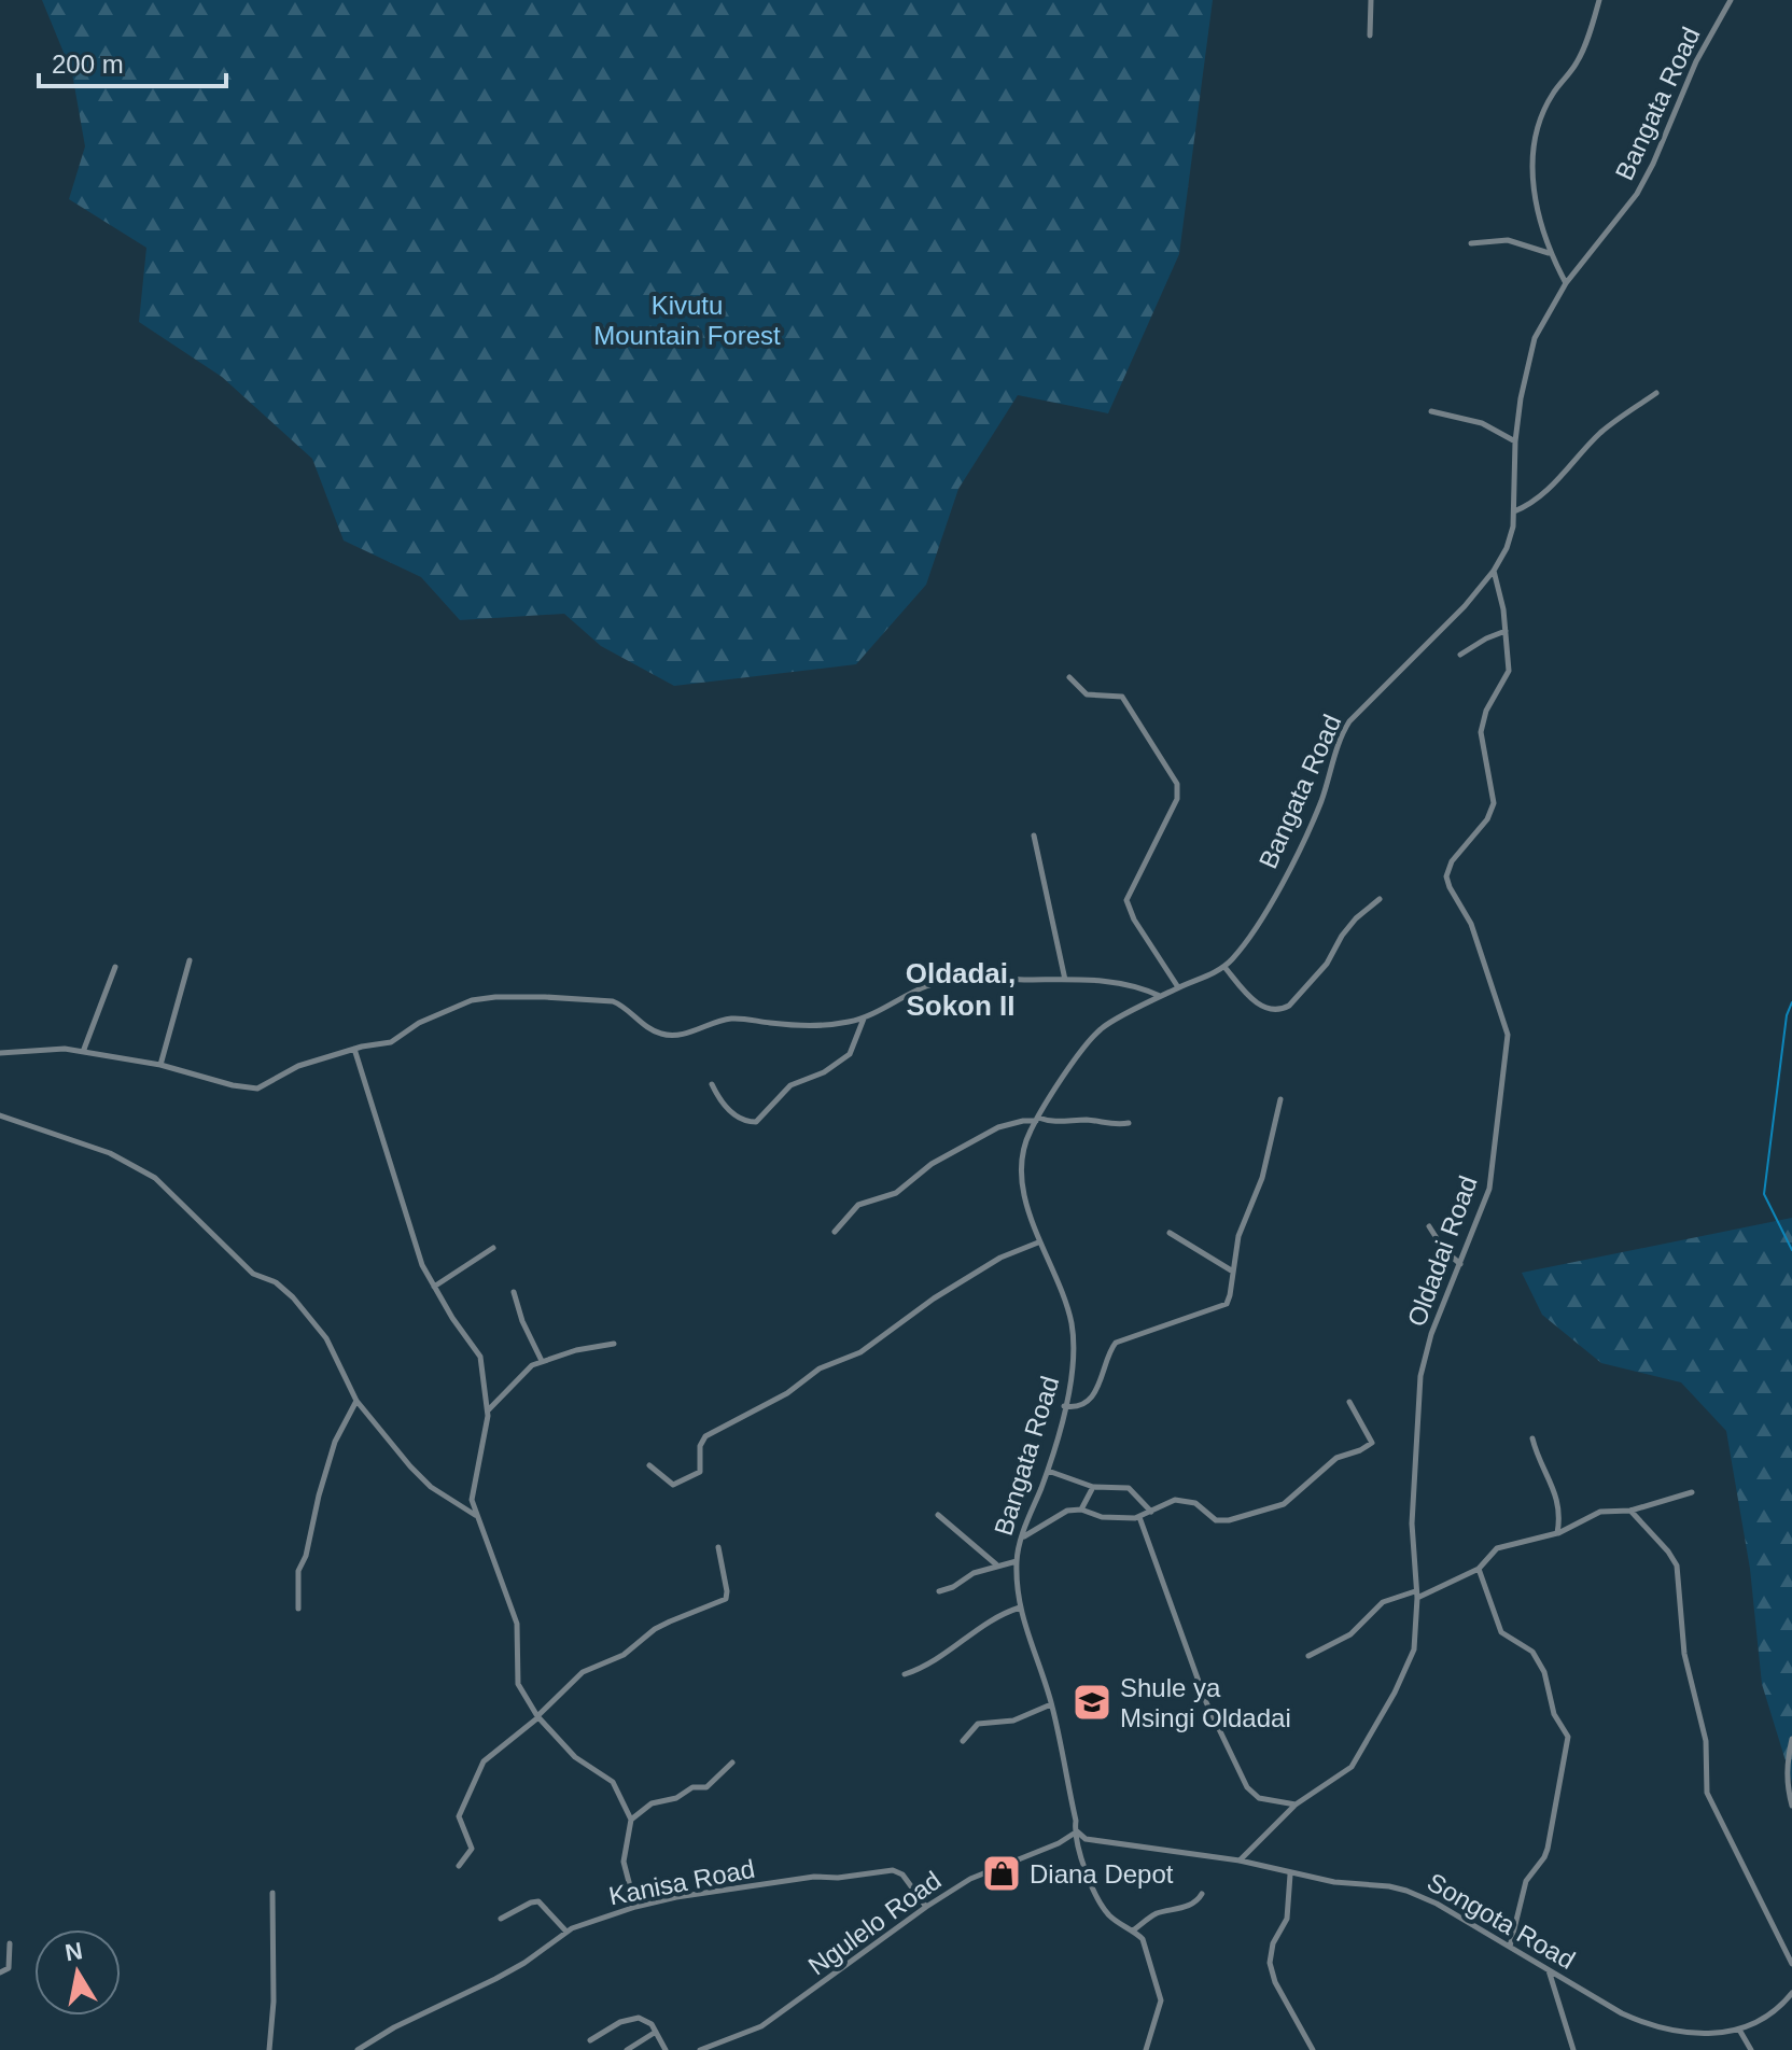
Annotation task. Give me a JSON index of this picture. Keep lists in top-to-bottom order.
{
  "streets": {
    "street": [
      "Bangata Road",
      "Oldadai Road",
      "Kanisa Road",
      "Songota Road",
      "Ngulelo Road"
    ]
  },
  "crossings": [
    ["Bangata Road", "Oldadai Road"],
    ["Bangata Road", "Songota Road"],
    ["Bangata Road", "Ngulelo Road"],
    ["Oldadai Road", "Songota Road"],
    ["Kanisa Road", "Ngulelo Road"],
    ["Songota Road", "Ngulelo Road"]
  ],
  "districts": ["Oldadai, Sokon II"],
  "parks": ["Kivutu Mountain Forest"],
  "places": {
    "school or university": ["Shule ya Msingi Oldadai"],
    "shop": ["Diana Depot"]
  },
  "scale_bar": "200 m",
  "north": "top"
}
